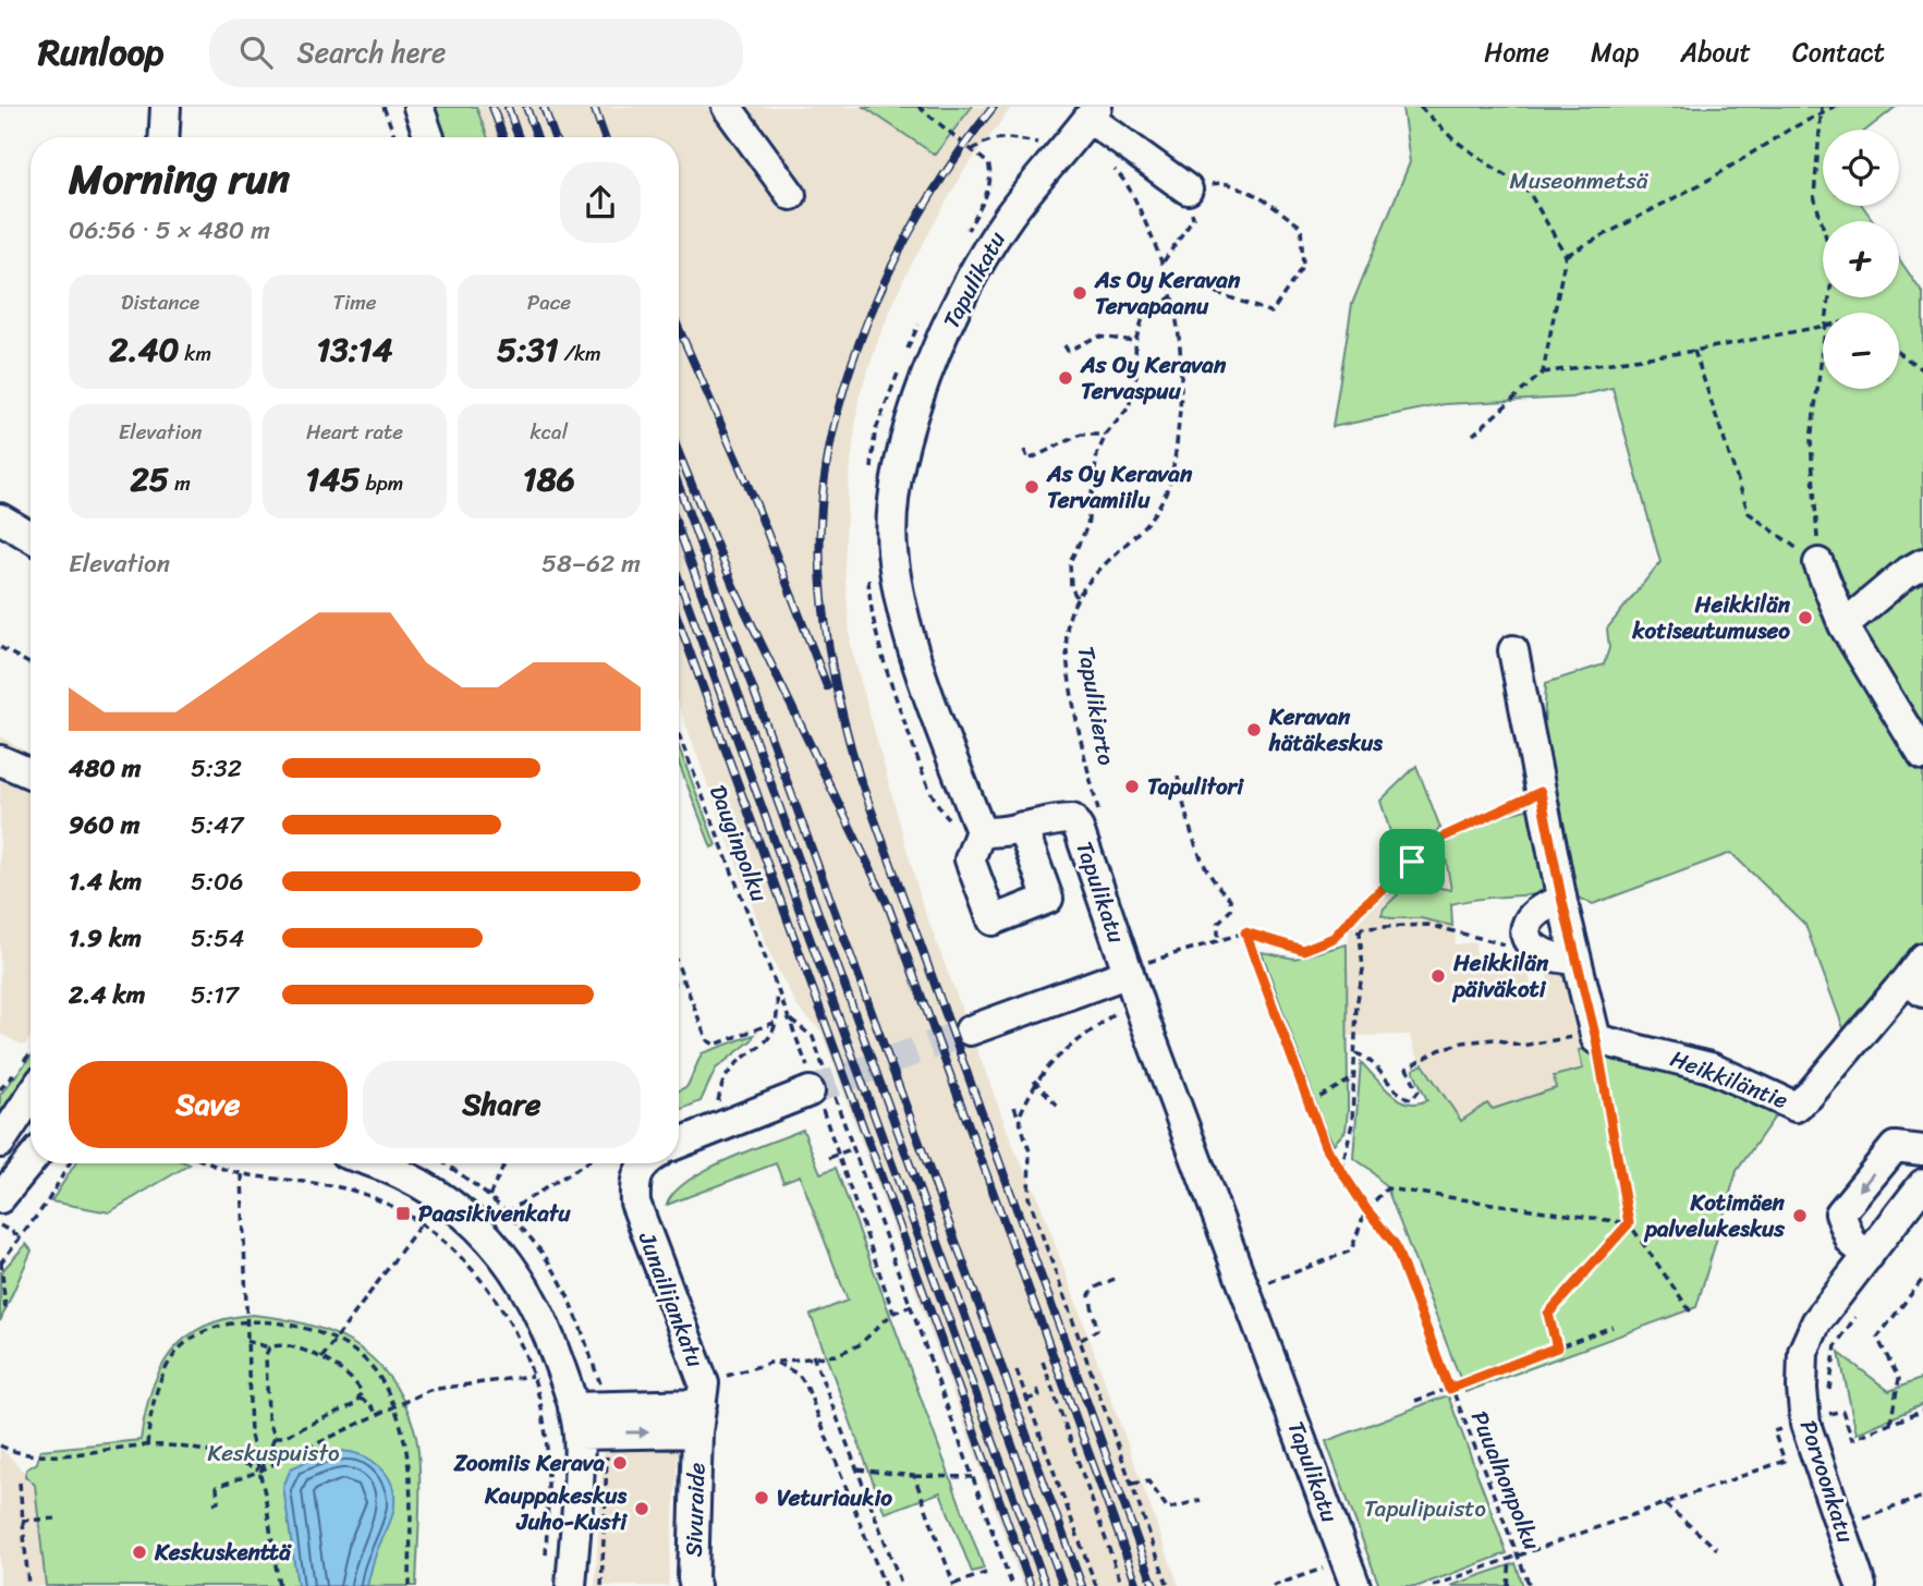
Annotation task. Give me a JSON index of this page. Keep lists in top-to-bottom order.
{
  "streets": {
    "street": [
      "Tapulikatu",
      "Heikkiläntie",
      "Junailijankatu",
      "Porvoonkatu",
      "Sivuraide"
    ],
    "path": ["Tapulikierto", "Dauginpolku", "Puualhonpolku"]
  },
  "crossings": [
    ["Junailijankatu", "Sivuraide"]
  ],
  "parks": ["Museonmetsä", "Keskuspuisto", "Tapulipuisto"],
  "places": {
    "other": [
      "As Oy Keravan Tervapaanu",
      "As Oy Keravan Tervaspuu",
      "As Oy Keravan Tervamiilu",
      "Heikkilän kotiseutumuseo",
      "Keravan hätäkeskus",
      "Tapulitori",
      "Heikkilän päiväkoti",
      "Kotimäen palvelukeskus",
      "Zoomiis Kerava",
      "Veturiaukio",
      "Kauppakeskus Juho-Kusti",
      "Keskuskenttä"
    ],
    "transit": ["Paasikivenkatu"]
  },
  "page": {
    "header": "Runloop",
    "search": "Search here",
    "nav": [
      "Home",
      "Map",
      "About",
      "Contact"
    ],
    "map_buttons": ["+", "−"],
    "heading": ["Morning run", "06:56 · 5 × 480 m"],
    "stats": [
      ["Distance", "2.40 km"],
      ["Time", "13:14"],
      ["Pace", "5:31 /km"],
      ["Elevation", "25 m"],
      ["Heart rate", "145 bpm"],
      ["kcal", "186"]
    ],
    "chart": ["Elevation", "58–62 m"],
    "list": [
      {
        "name": "480 m",
        "note": "5:32"
      },
      {
        "name": "960 m",
        "note": "5:47"
      },
      {
        "name": "1.4 km",
        "note": "5:06"
      },
      {
        "name": "1.9 km",
        "note": "5:54"
      },
      {
        "name": "2.4 km",
        "note": "5:17"
      }
    ],
    "buttons": ["Save", "Share"]
  }
}
